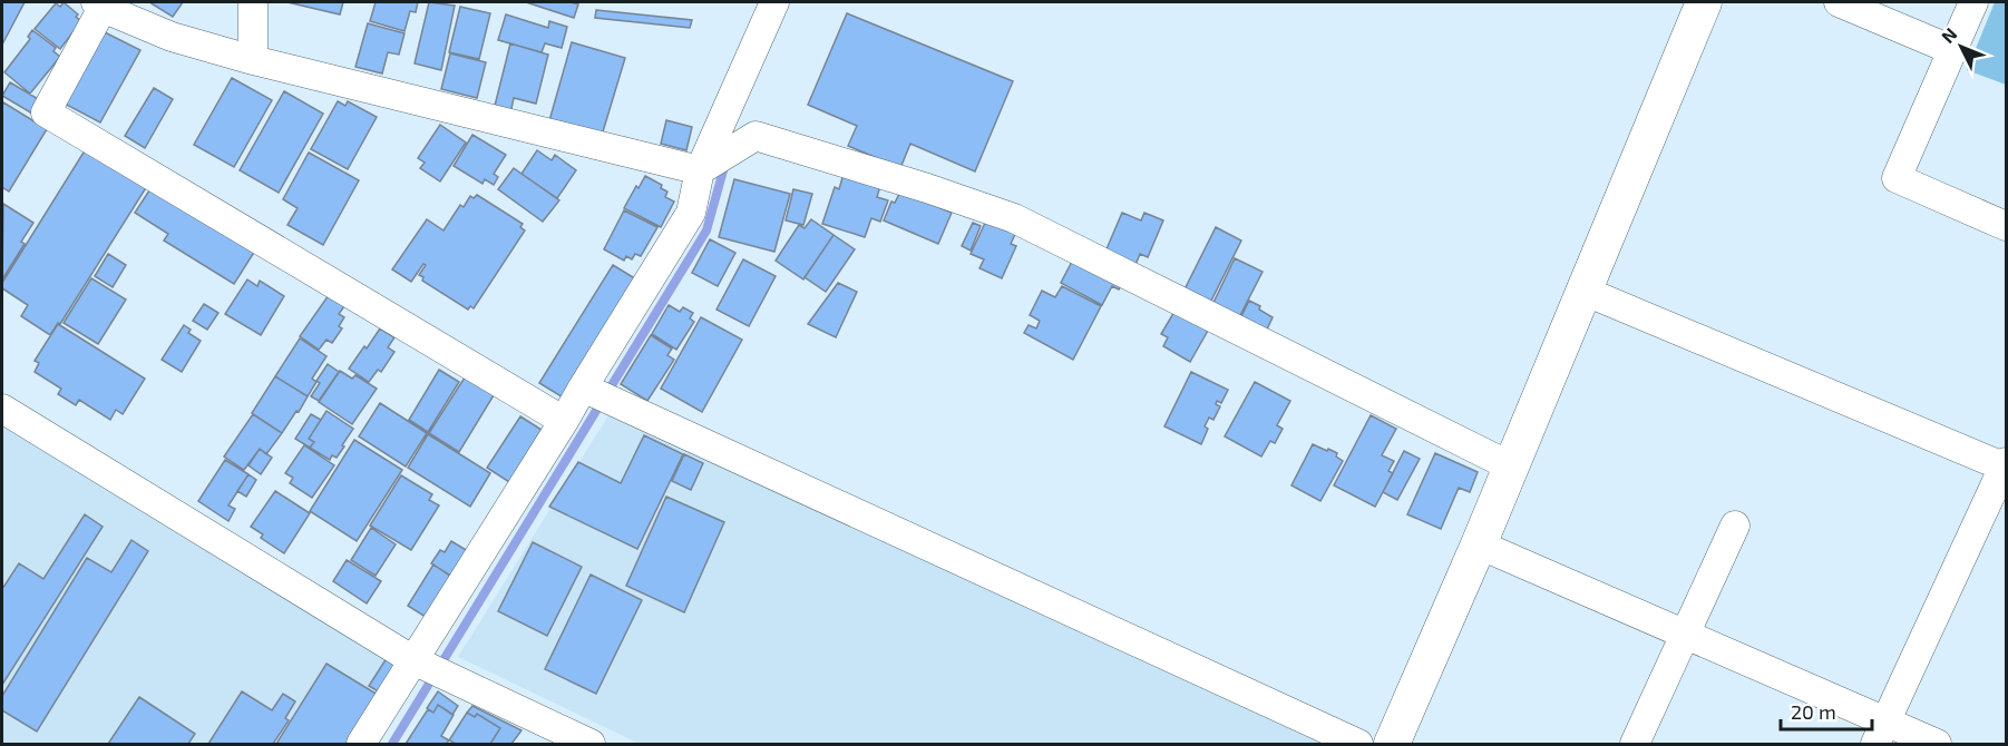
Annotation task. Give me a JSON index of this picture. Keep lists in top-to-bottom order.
{
  "scale_bar": "20 m",
  "north": "top left"
}
